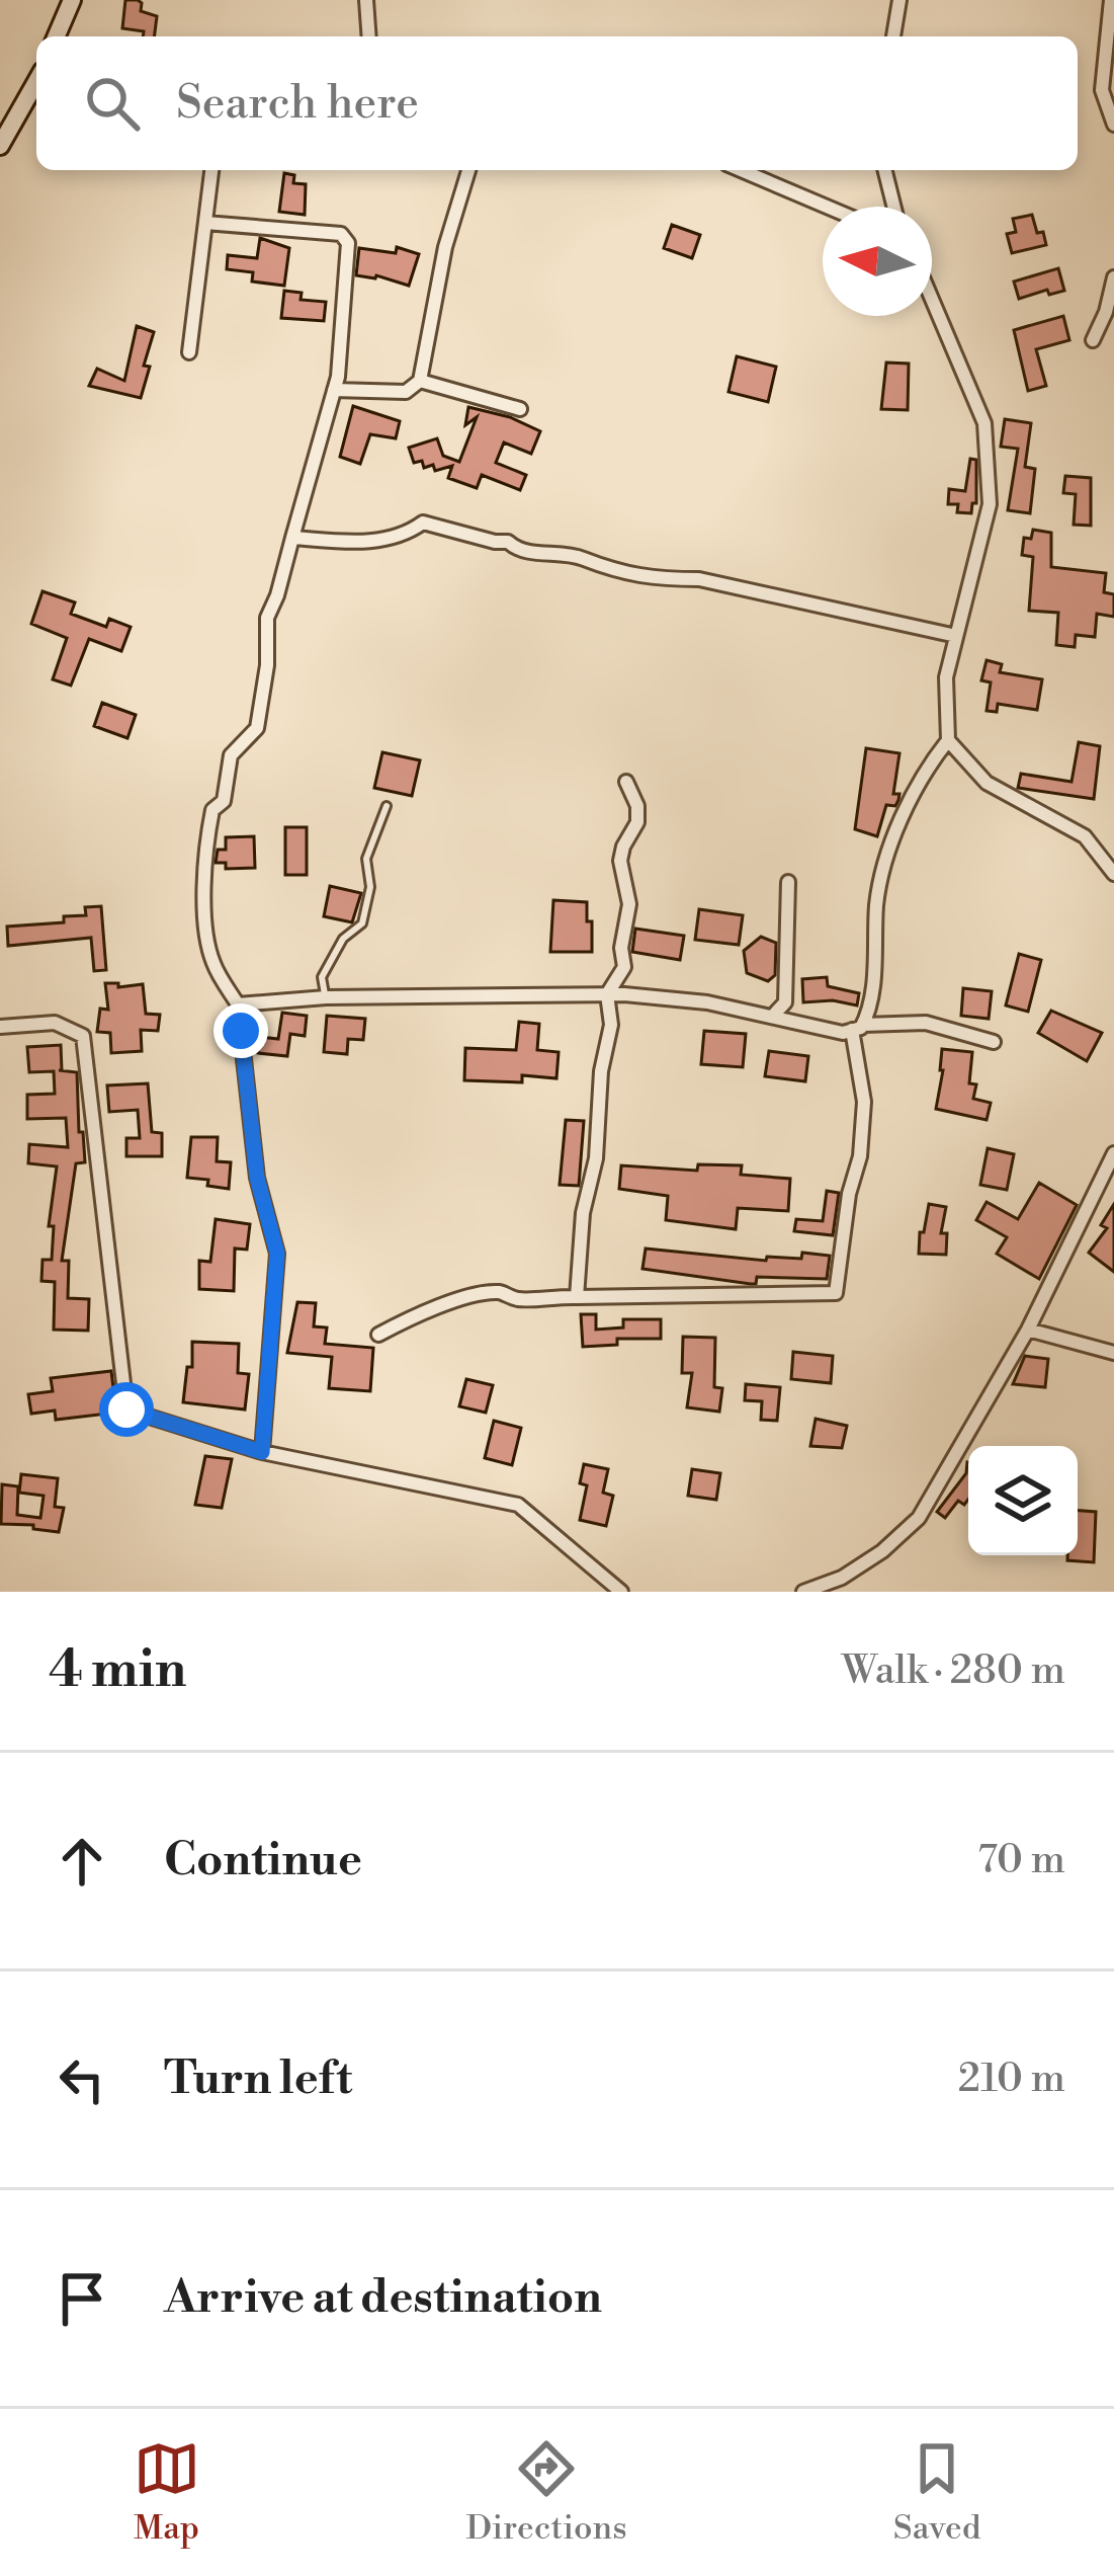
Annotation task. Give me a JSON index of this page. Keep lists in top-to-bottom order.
{
  "north": "left",
  "page": {
    "search": "Search here",
    "heading": ["4 min", "Walk · 280 m"],
    "list": [
      ["Continue", "70 m"],
      ["Turn left", "210 m"],
      "Arrive at destination"
    ],
    "nav": ["Map", "Directions", "Saved"]
  }
}
